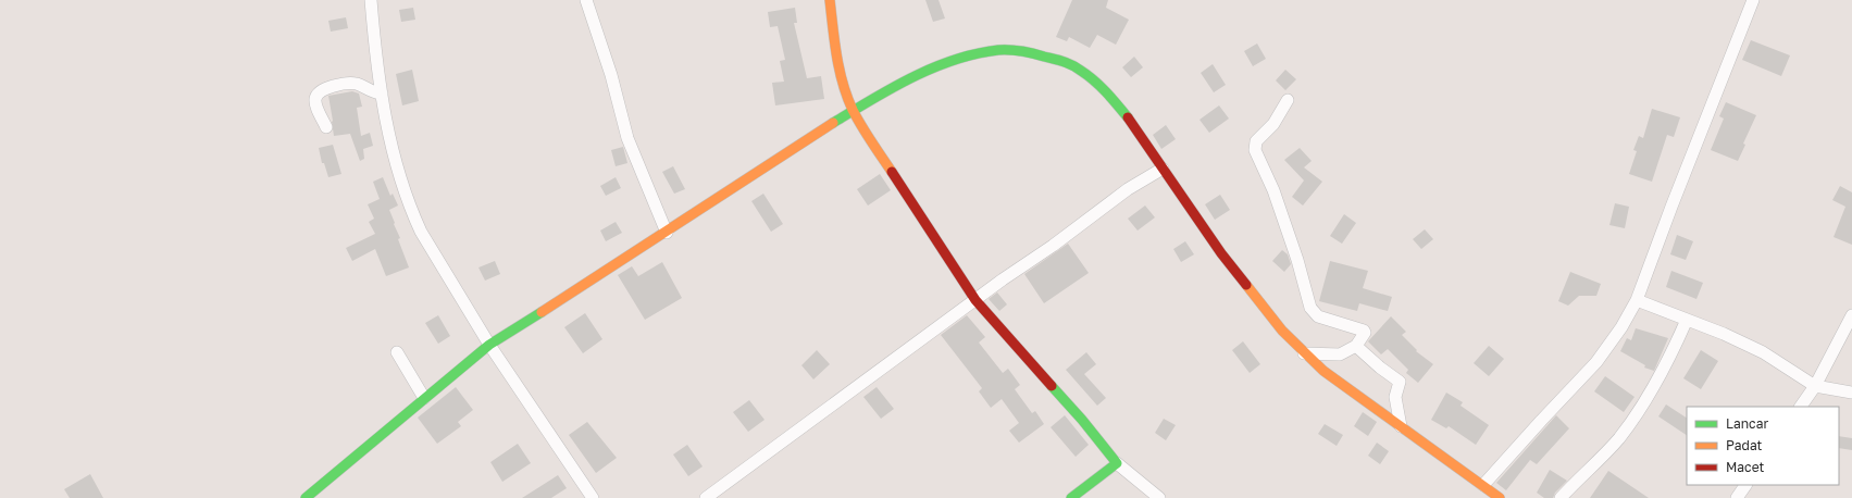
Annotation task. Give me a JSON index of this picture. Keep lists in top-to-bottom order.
{
  "legend": ["Lancar", "Padat", "Macet"]
}
